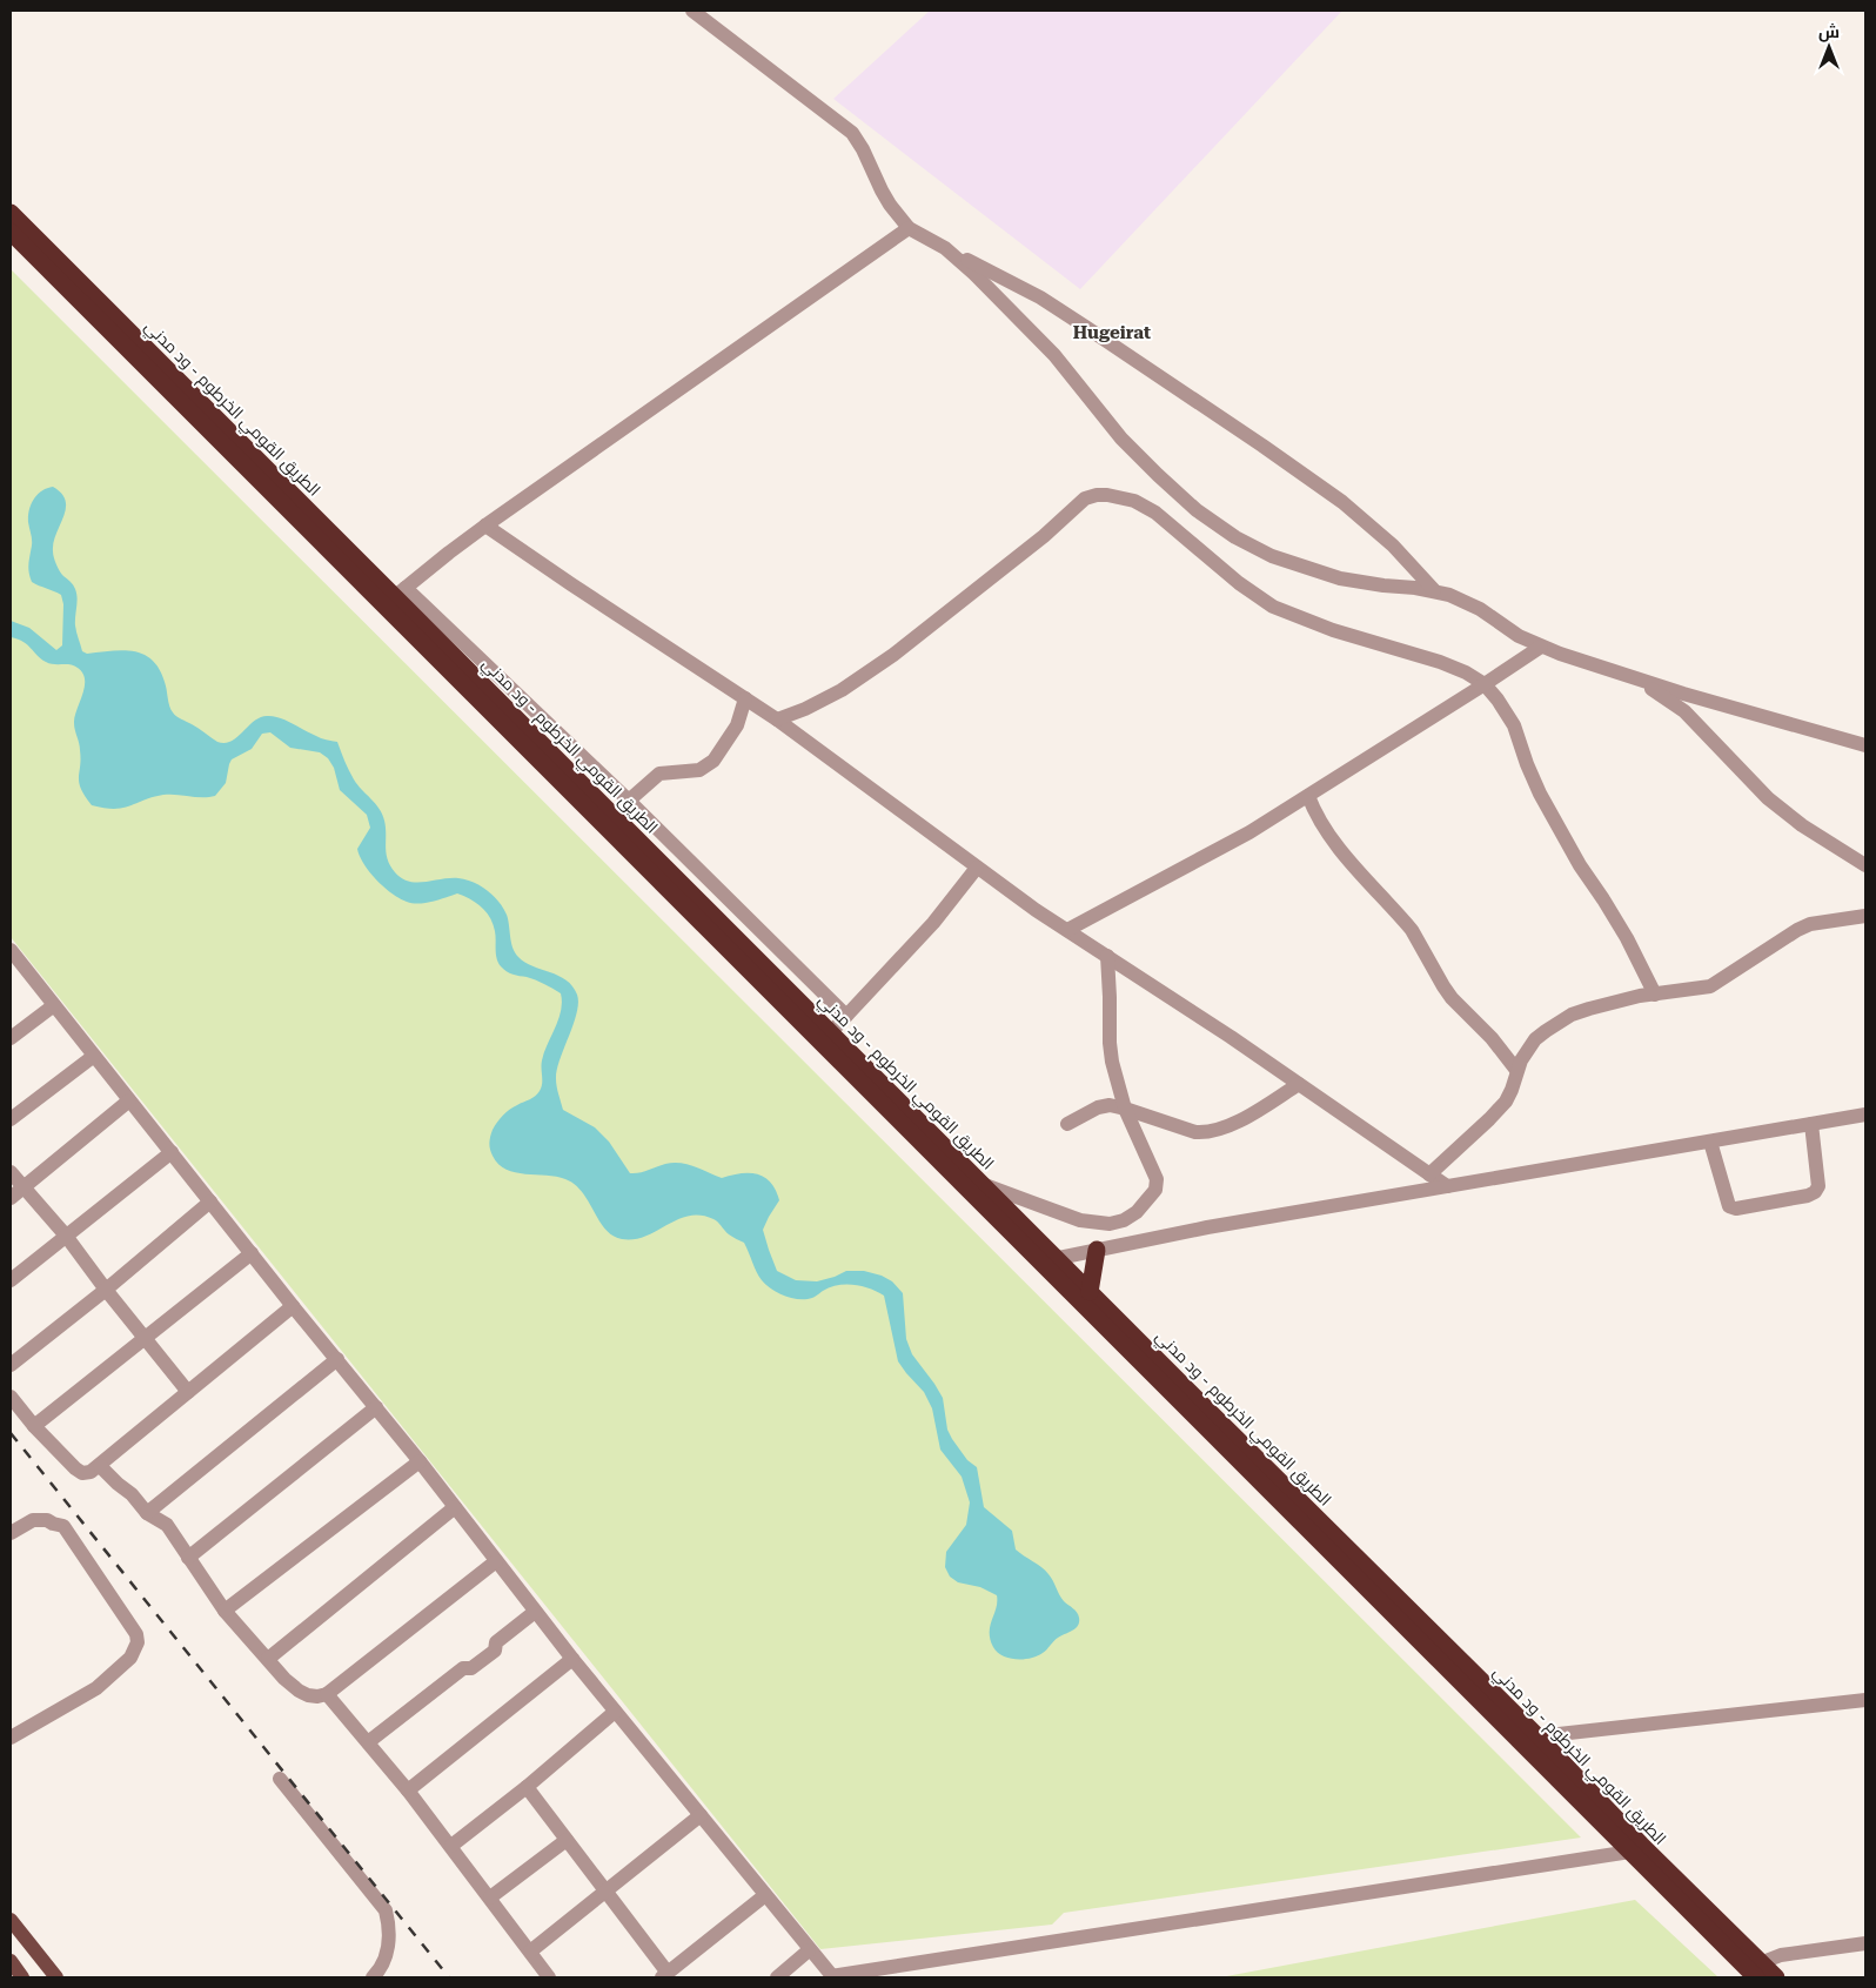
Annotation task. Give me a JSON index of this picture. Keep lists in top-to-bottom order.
{
  "streets": {
    "highway": ["الطريق القومي الخرطوم - ود مدني"]
  },
  "districts": ["Hugeirat"],
  "north": "top"
}
